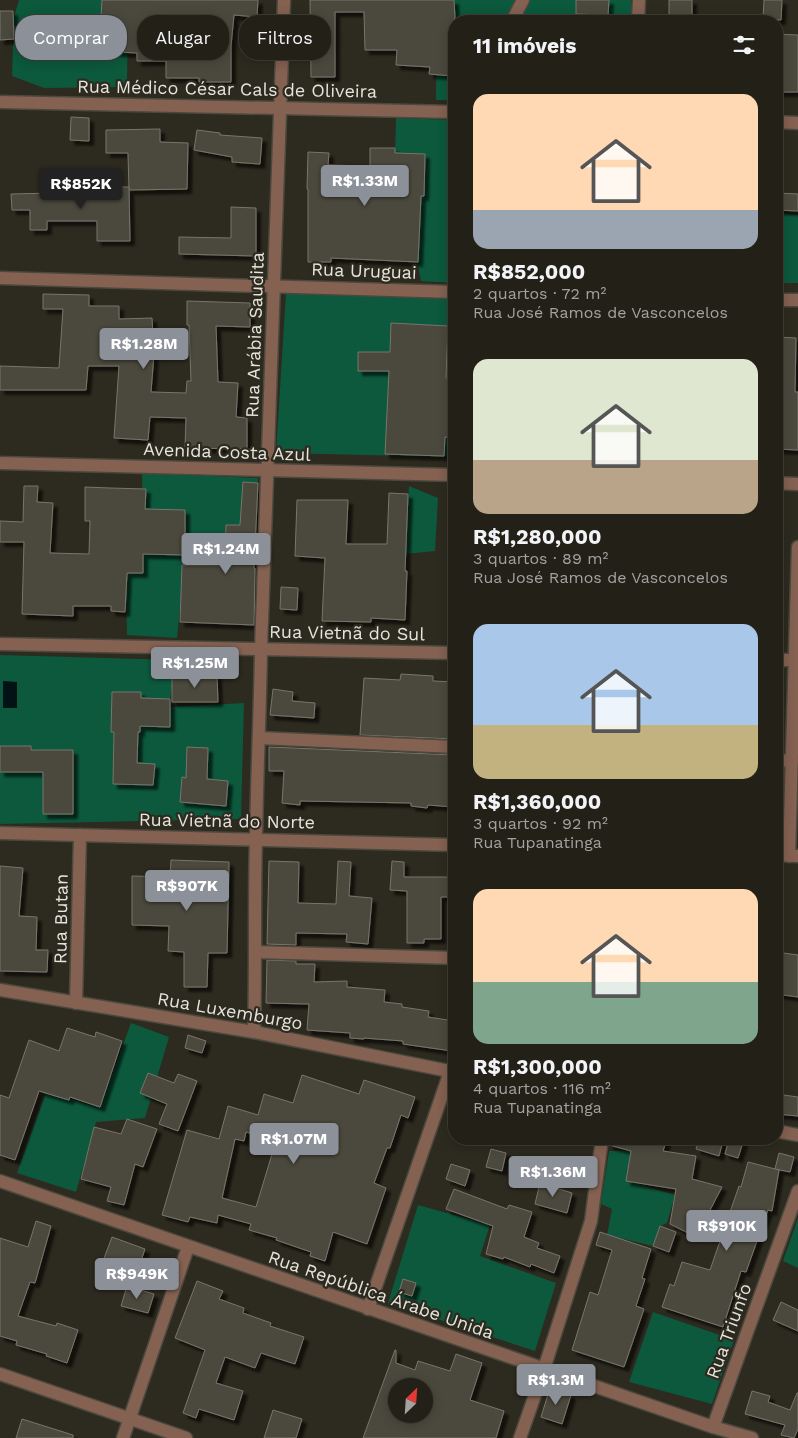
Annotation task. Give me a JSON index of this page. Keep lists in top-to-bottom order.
{
  "streets": {
    "street": [
      "Rua Médico César Cals de Oliveira",
      "Rua Uruguai",
      "Rua Arábia Saudita",
      "Avenida Costa Azul",
      "Rua Vietnã do Sul",
      "Rua Vietnã do Norte",
      "Rua Butan",
      "Rua Luxemburgo",
      "Rua República Árabe Unida",
      "Rua Triunfo"
    ]
  },
  "crossings": [
    ["Rua Médico César Cals de Oliveira", "Rua Arábia Saudita"],
    ["Rua Uruguai", "Rua Arábia Saudita"],
    ["Rua Arábia Saudita", "Avenida Costa Azul"],
    ["Rua Arábia Saudita", "Rua Vietnã do Sul"],
    ["Rua Arábia Saudita", "Rua Vietnã do Norte"],
    ["Rua Arábia Saudita", "Rua Luxemburgo"],
    ["Rua Vietnã do Norte", "Rua Butan"],
    ["Rua Butan", "Rua Luxemburgo"],
    ["Rua República Árabe Unida", "Rua Triunfo"]
  ],
  "north": "top right",
  "page": {
    "chip": ["Comprar", "Alugar", "Filtros"],
    "heading": "11 imóveis",
    "list": [
      {
        "name": "R$852,000",
        "note": "2 quartos · 72 m² · Rua José Ramos de Vasconcelos"
      },
      {
        "name": "R$1,280,000",
        "note": "3 quartos · 89 m² · Rua José Ramos de Vasconcelos"
      },
      {
        "name": "R$1,360,000",
        "note": "3 quartos · 92 m² · Rua Tupanatinga"
      },
      {
        "name": "R$1,300,000",
        "note": "4 quartos · 116 m² · Rua Tupanatinga"
      }
    ],
    "price": [
      "R$1.33M",
      "R$852K",
      "R$1.28M",
      "R$1.24M",
      "R$1.25M",
      "R$907K",
      "R$1.07M",
      "R$1.36M",
      "R$910K",
      "R$949K",
      "R$1.3M"
    ]
  }
}
